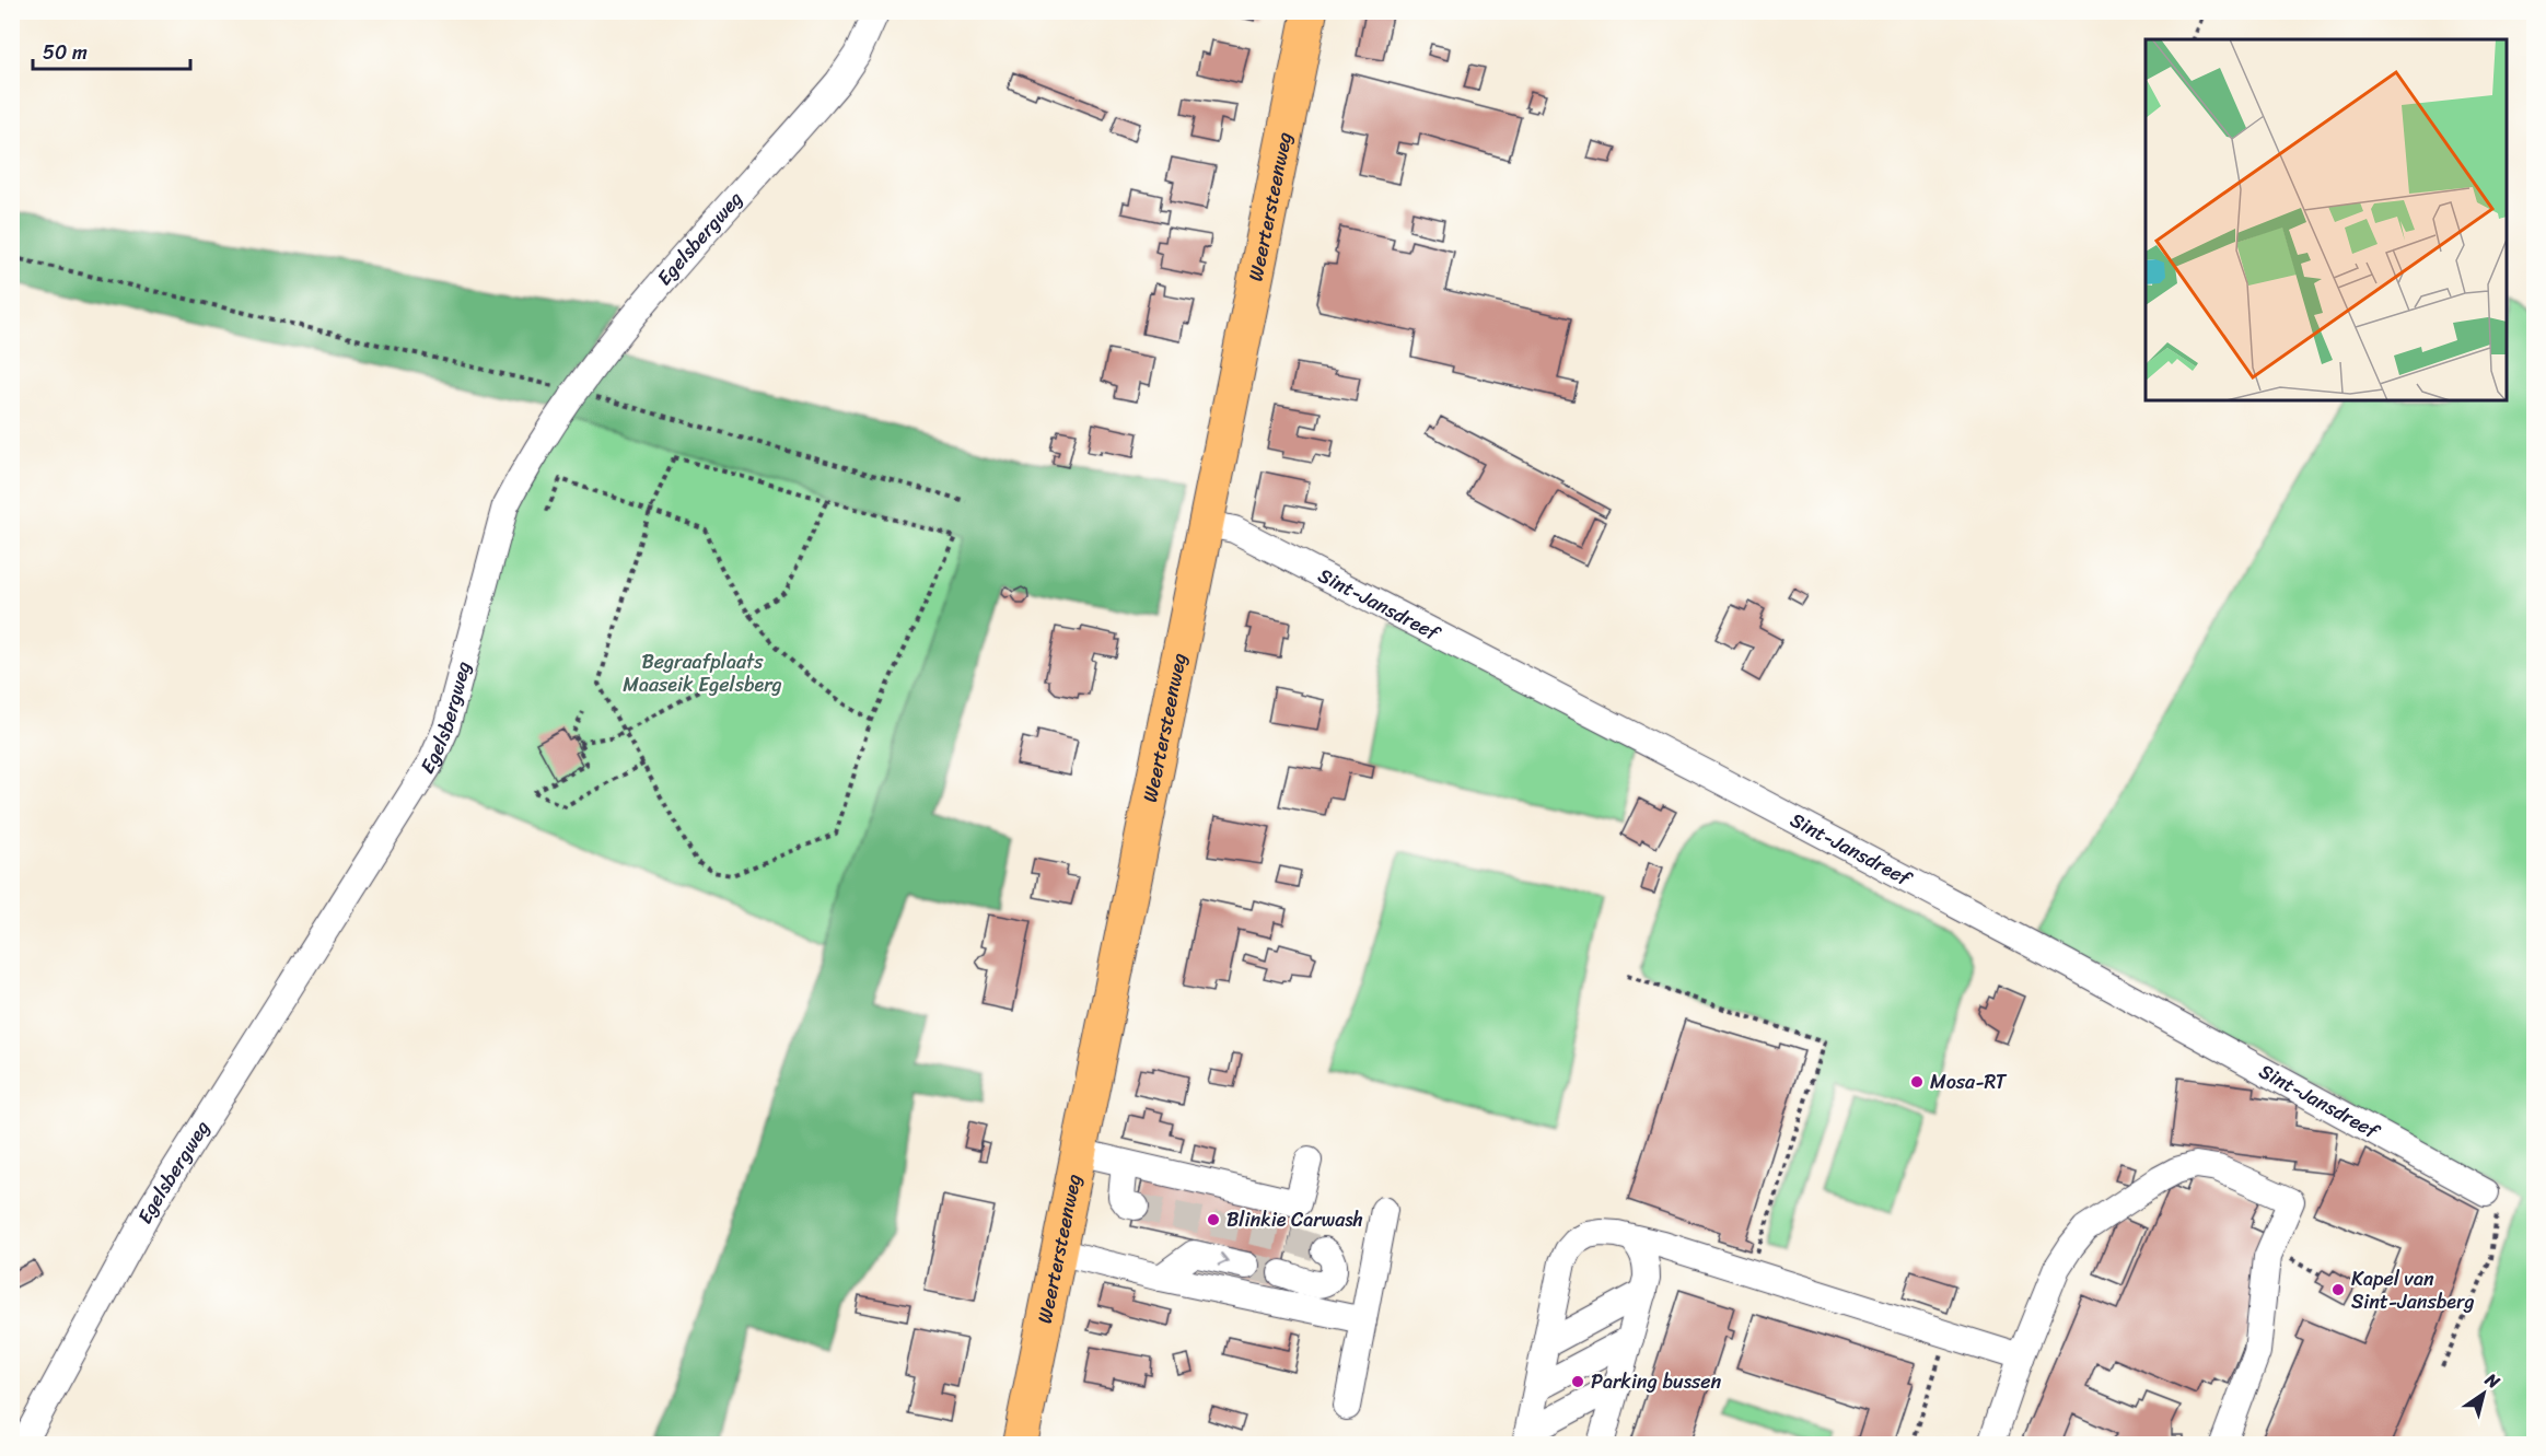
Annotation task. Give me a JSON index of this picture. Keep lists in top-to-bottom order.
{
  "streets": {
    "main road": ["Weertersteenweg"],
    "street": ["Egelsbergweg", "Sint-Jansdreef"]
  },
  "crossings": [
    ["Weertersteenweg", "Sint-Jansdreef"]
  ],
  "parks": ["Begraafplaats Maaseik Egelsberg"],
  "places": [
    "Mosa-RT",
    "Blinkie Carwash",
    "Kapel van Sint-Jansberg",
    "Parking bussen"
  ],
  "scale_bar": "50 m",
  "north": "top right"
}
